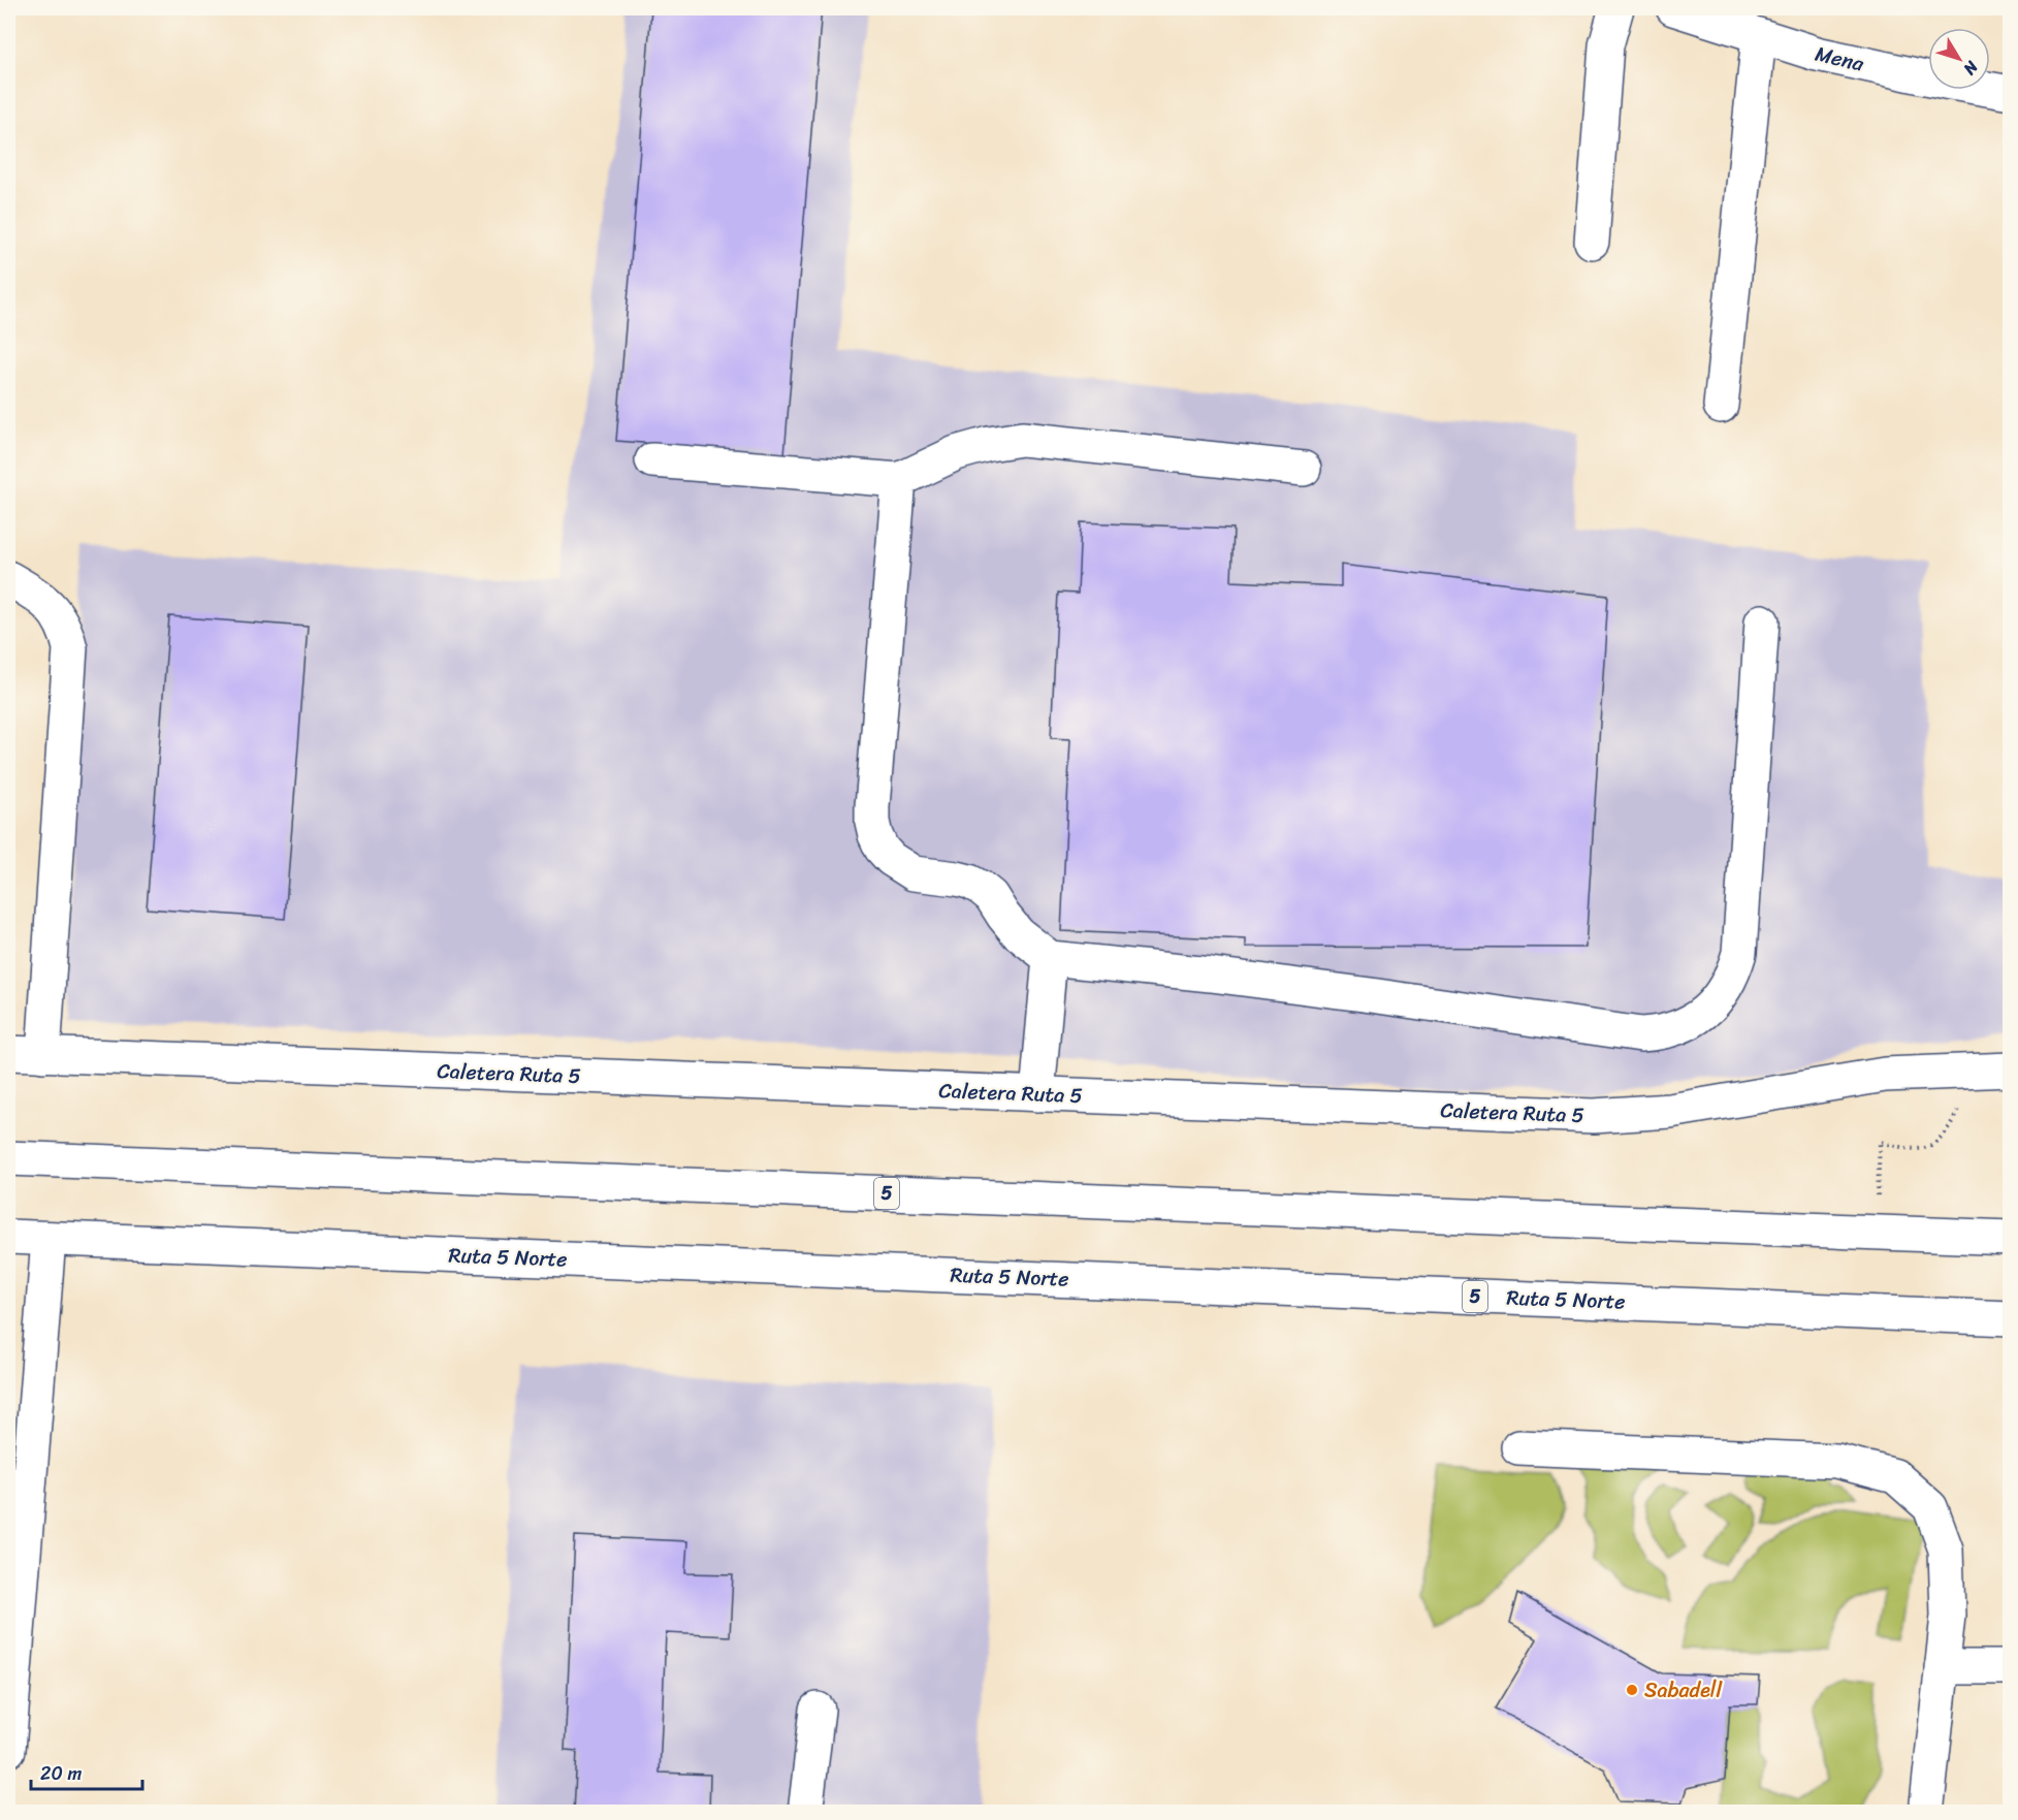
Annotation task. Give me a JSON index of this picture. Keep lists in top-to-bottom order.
{
  "streets": {
    "main road": [
      "Mena",
      "Caletera Ruta 5",
      "5",
      "Ruta 5 Norte"
    ]
  },
  "places": ["Sabadell"],
  "scale_bar": "20 m",
  "north": "bottom right"
}
